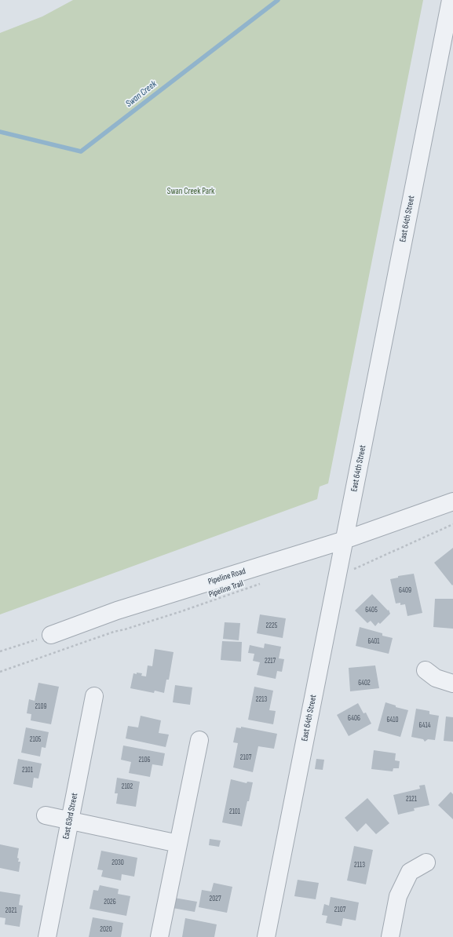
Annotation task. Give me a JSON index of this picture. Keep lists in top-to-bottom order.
{
  "streets": {
    "street": ["East 64th Street", "Pipeline Road", "East 63rd Street"],
    "path": ["Pipeline Trail"]
  },
  "crossings": [
    ["East 64th Street", "Pipeline Road"]
  ],
  "water": ["Swan Creek"],
  "parks": ["Swan Creek Park"],
  "house_numbers": [
    "6409",
    "6405",
    "2225",
    "6401",
    "2217",
    "6402",
    "2213",
    "2109",
    "6406",
    "6410",
    "6414",
    "2105",
    "2107",
    "2106",
    "2101",
    "2102",
    "2121",
    "2101",
    "2030",
    "2113",
    "2027",
    "2026",
    "2107",
    "2021",
    "2020"
  ]
}
